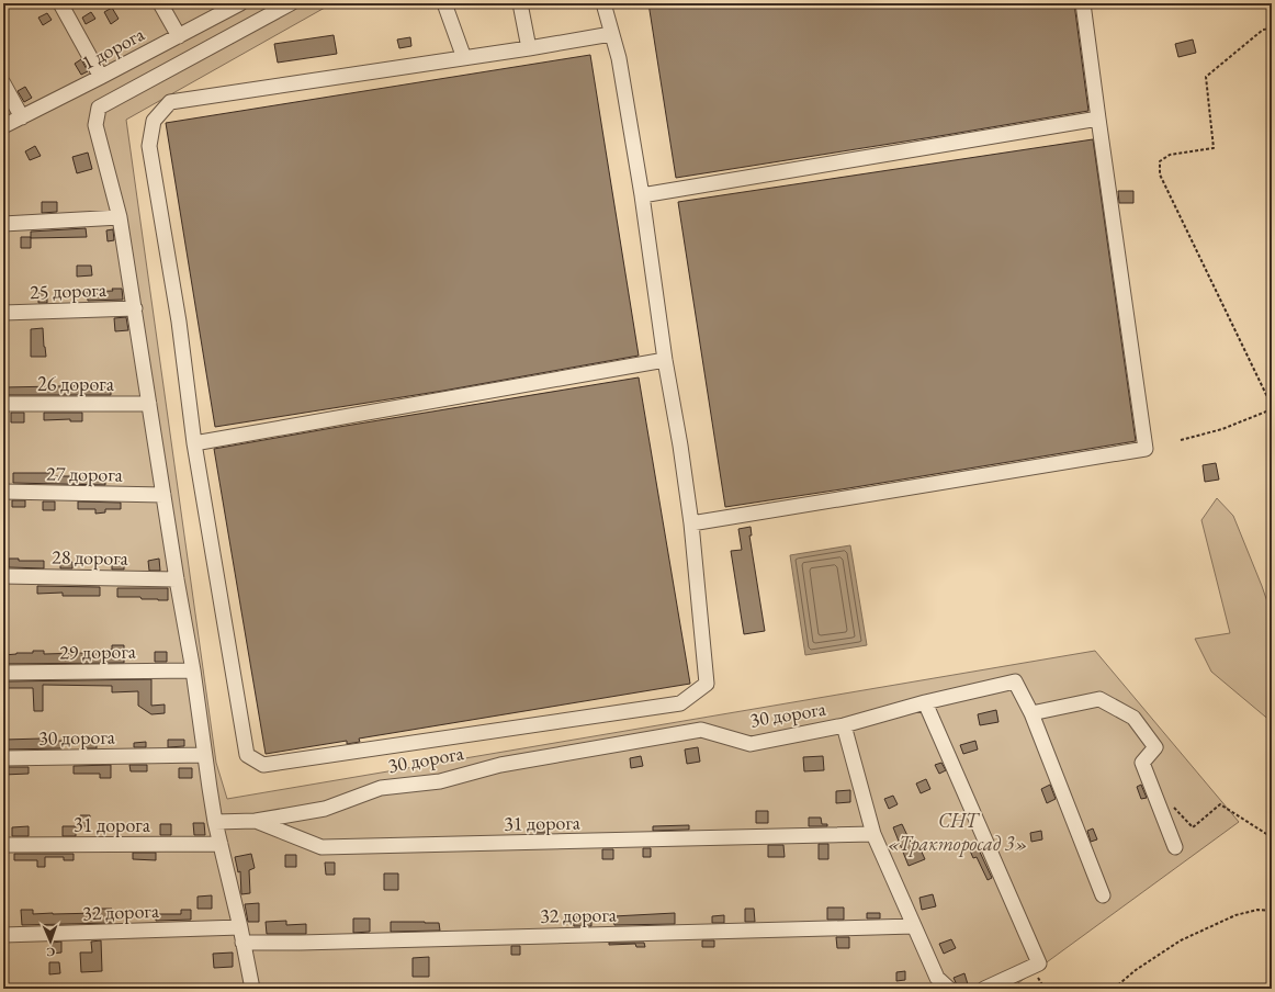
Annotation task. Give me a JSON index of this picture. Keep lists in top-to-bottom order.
{
  "streets": {
    "street": [
      "1 дорога",
      "25 дорога",
      "26 дорога",
      "27 дорога",
      "28 дорога",
      "29 дорога",
      "30 дорога",
      "31 дорога",
      "32 дорога"
    ]
  },
  "crossings": [
    ["30 дорога", "31 дорога"]
  ],
  "parks": ["СНТ «Тракторосад 3»"],
  "north": "bottom"
}
